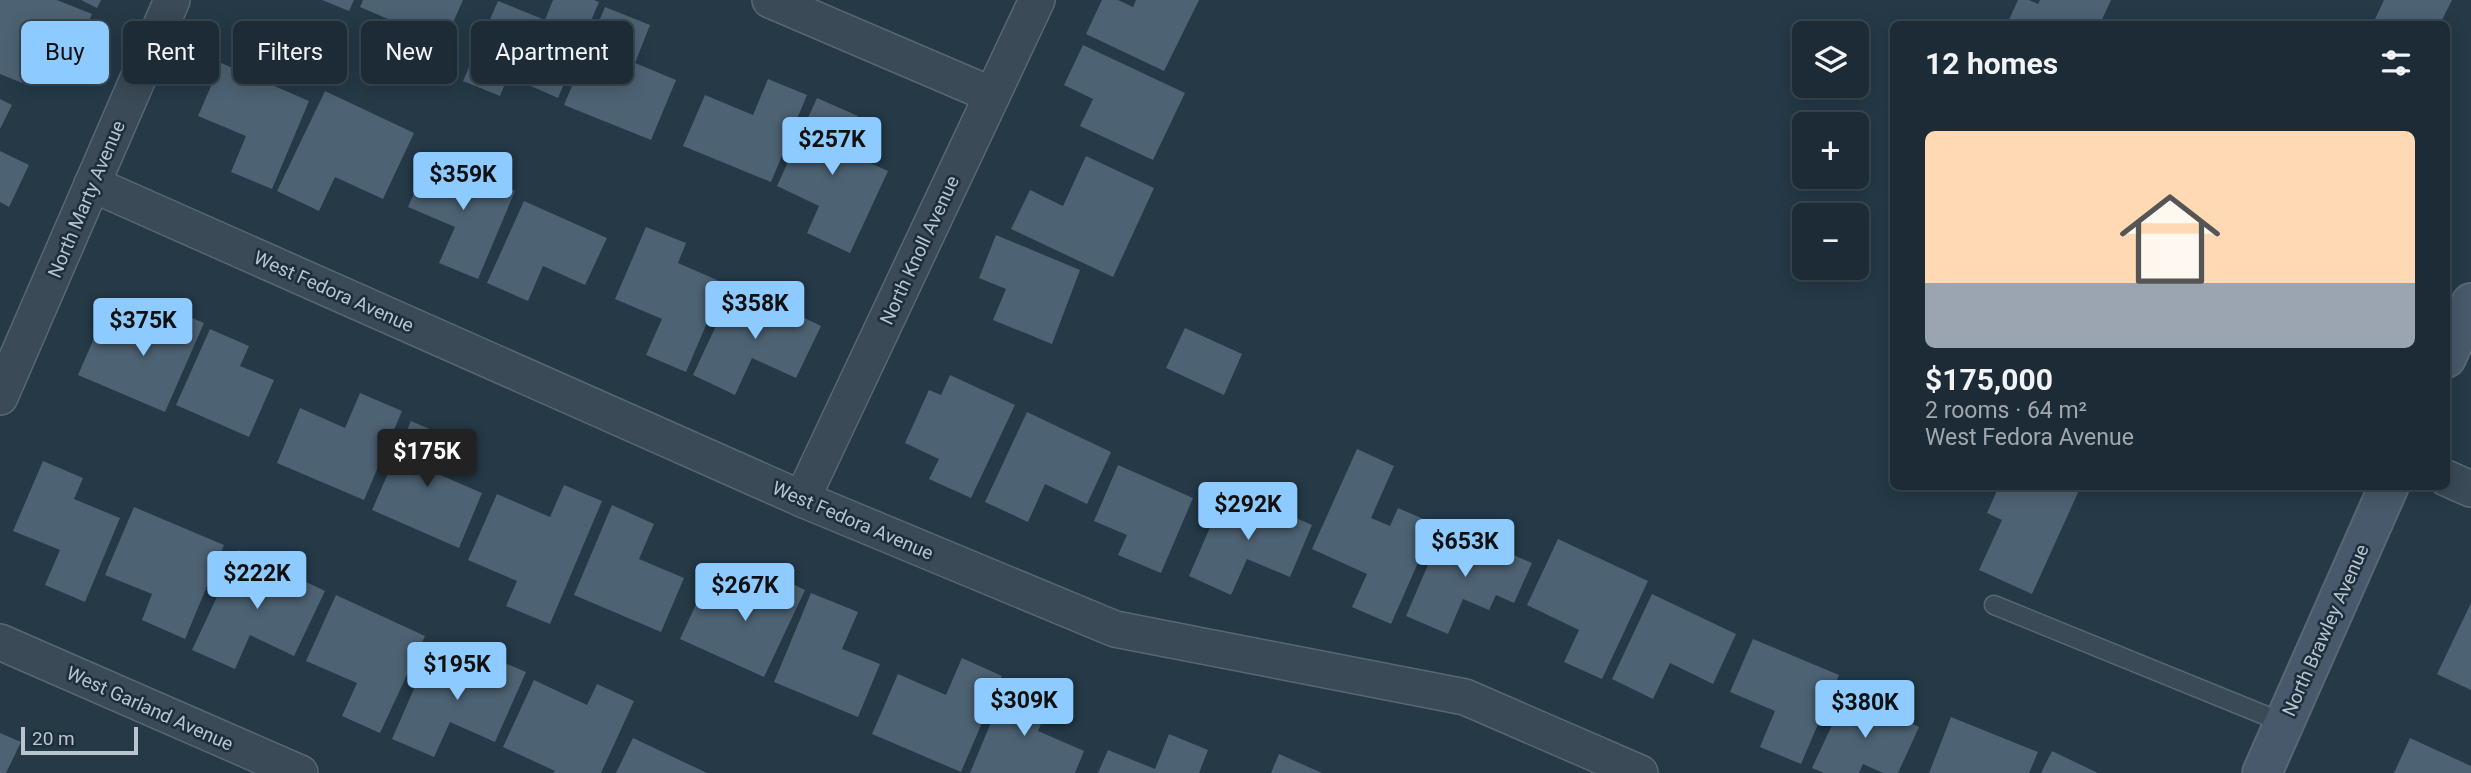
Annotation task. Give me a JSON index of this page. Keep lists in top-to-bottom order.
{
  "streets": {
    "street": [
      "North Marty Avenue",
      "North Knoll Avenue",
      "West Fedora Avenue",
      "North Brawley Avenue",
      "West Garland Avenue"
    ]
  },
  "crossings": [
    ["North Marty Avenue", "West Fedora Avenue"],
    ["North Knoll Avenue", "West Fedora Avenue"]
  ],
  "scale_bar": "20 m",
  "page": {
    "map_buttons": ["+", "−"],
    "chip": [
      "Buy",
      "Rent",
      "Filters",
      "New",
      "Apartment"
    ],
    "heading": "12 homes",
    "list": [
      {
        "name": "$175,000",
        "note": "2 rooms · 64 m² · West Fedora Avenue"
      }
    ],
    "price": [
      "$257K",
      "$359K",
      "$358K",
      "$375K",
      "$175K",
      "$292K",
      "$653K",
      "$222K",
      "$267K",
      "$195K",
      "$309K",
      "$380K"
    ],
    "scale": "20 m"
  }
}
